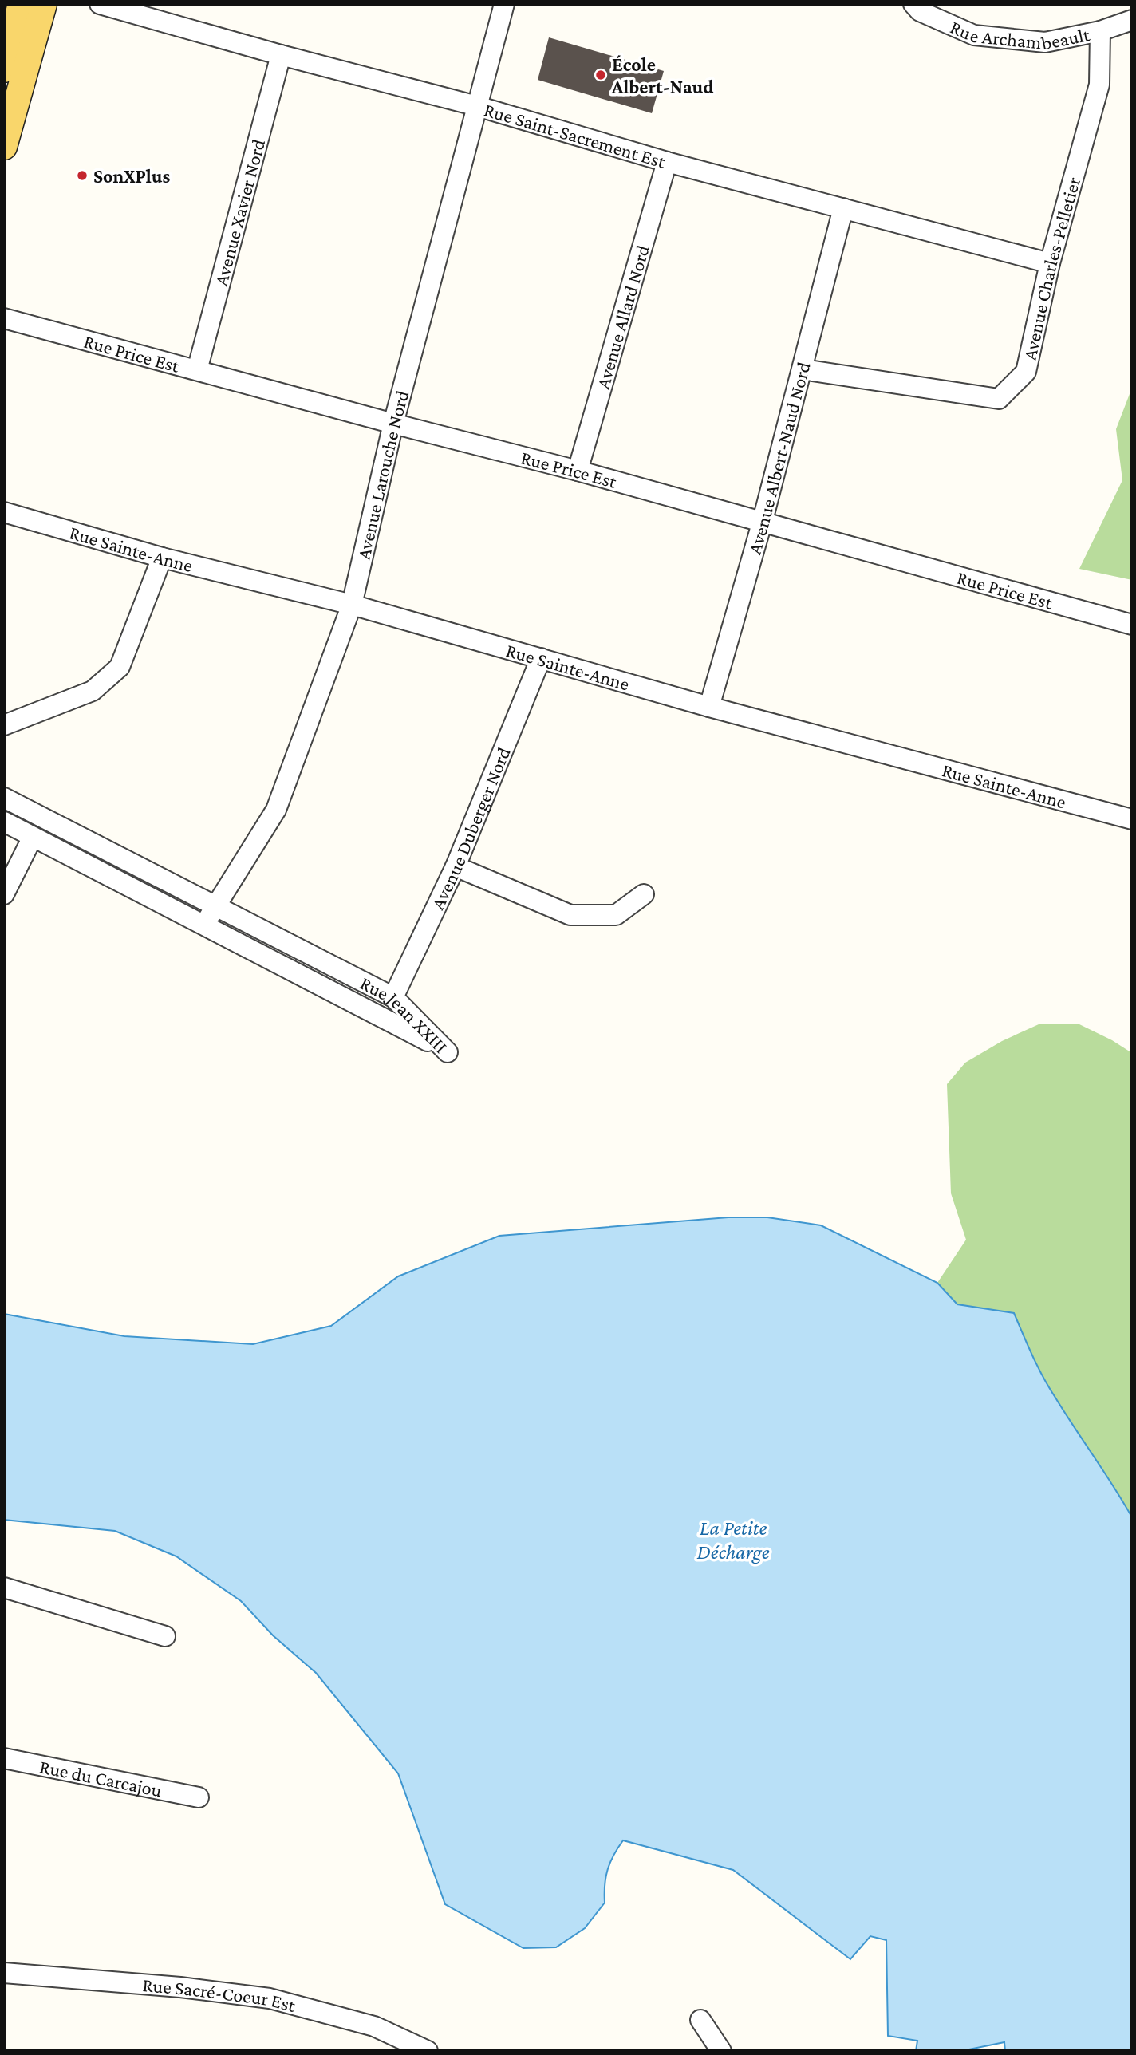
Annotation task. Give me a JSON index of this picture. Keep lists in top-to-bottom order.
{
  "streets": {
    "street": [
      "Rue Archambeault",
      "Rue Saint-Sacrement Est",
      "Avenue Xavier Nord",
      "Avenue Charles-Pelletier",
      "Avenue Allard Nord",
      "Rue Price Est",
      "Avenue Albert-Naud Nord",
      "Avenue Larouche Nord",
      "Rue Sainte-Anne",
      "Avenue Duberger Nord",
      "Rue Jean XXIII",
      "Rue du Carcajou",
      "Rue Sacré-Coeur Est"
    ]
  },
  "crossings": [
    ["Rue Archambeault", "Avenue Charles-Pelletier"],
    ["Rue Saint-Sacrement Est", "Avenue Xavier Nord"],
    ["Rue Saint-Sacrement Est", "Avenue Charles-Pelletier"],
    ["Rue Saint-Sacrement Est", "Avenue Allard Nord"],
    ["Rue Saint-Sacrement Est", "Avenue Albert-Naud Nord"],
    ["Rue Saint-Sacrement Est", "Avenue Larouche Nord"],
    ["Avenue Xavier Nord", "Rue Price Est"],
    ["Avenue Charles-Pelletier", "Avenue Albert-Naud Nord"],
    ["Avenue Allard Nord", "Rue Price Est"],
    ["Rue Price Est", "Avenue Albert-Naud Nord"],
    ["Rue Price Est", "Avenue Larouche Nord"],
    ["Avenue Albert-Naud Nord", "Rue Sainte-Anne"],
    ["Avenue Larouche Nord", "Rue Sainte-Anne"],
    ["Avenue Larouche Nord", "Rue Jean XXIII"],
    ["Rue Sainte-Anne", "Avenue Duberger Nord"],
    ["Avenue Duberger Nord", "Rue Jean XXIII"]
  ],
  "water": ["La Petite Décharge"],
  "places": ["École Albert-Naud", "SonXPlus"]
}
